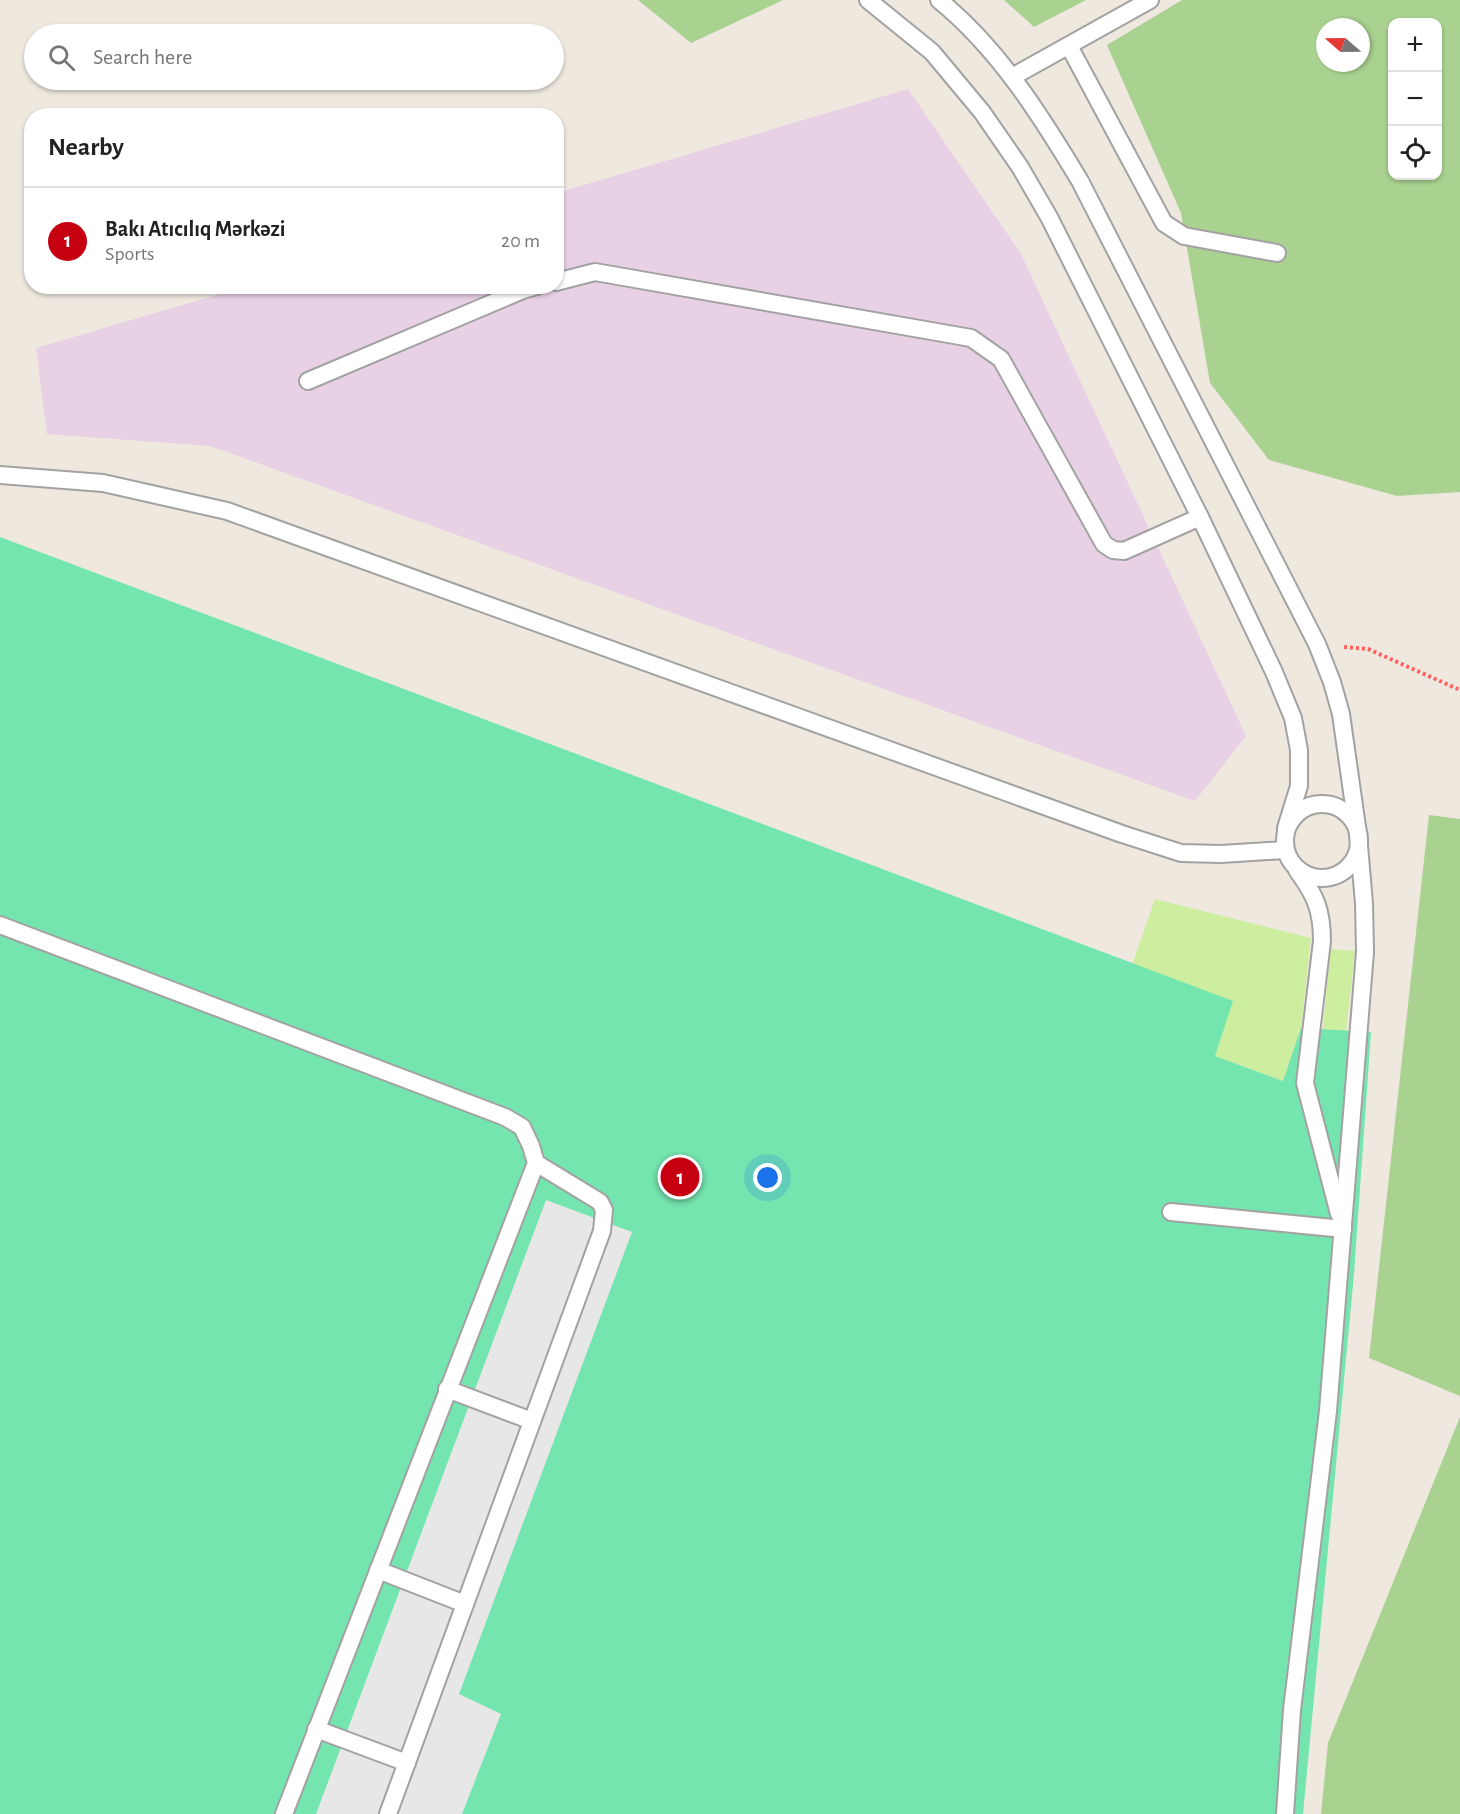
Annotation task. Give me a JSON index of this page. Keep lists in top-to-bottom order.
{
  "north": "left",
  "page": {
    "map_buttons": ["+", "−"],
    "search": "Search here",
    "heading": "Nearby",
    "list": [
      {
        "mark": "1",
        "name": "Bakı Atıcılıq Mərkəzi",
        "note": "Sports",
        "value": "20 m"
      }
    ],
    "pins": "1"
  }
}
